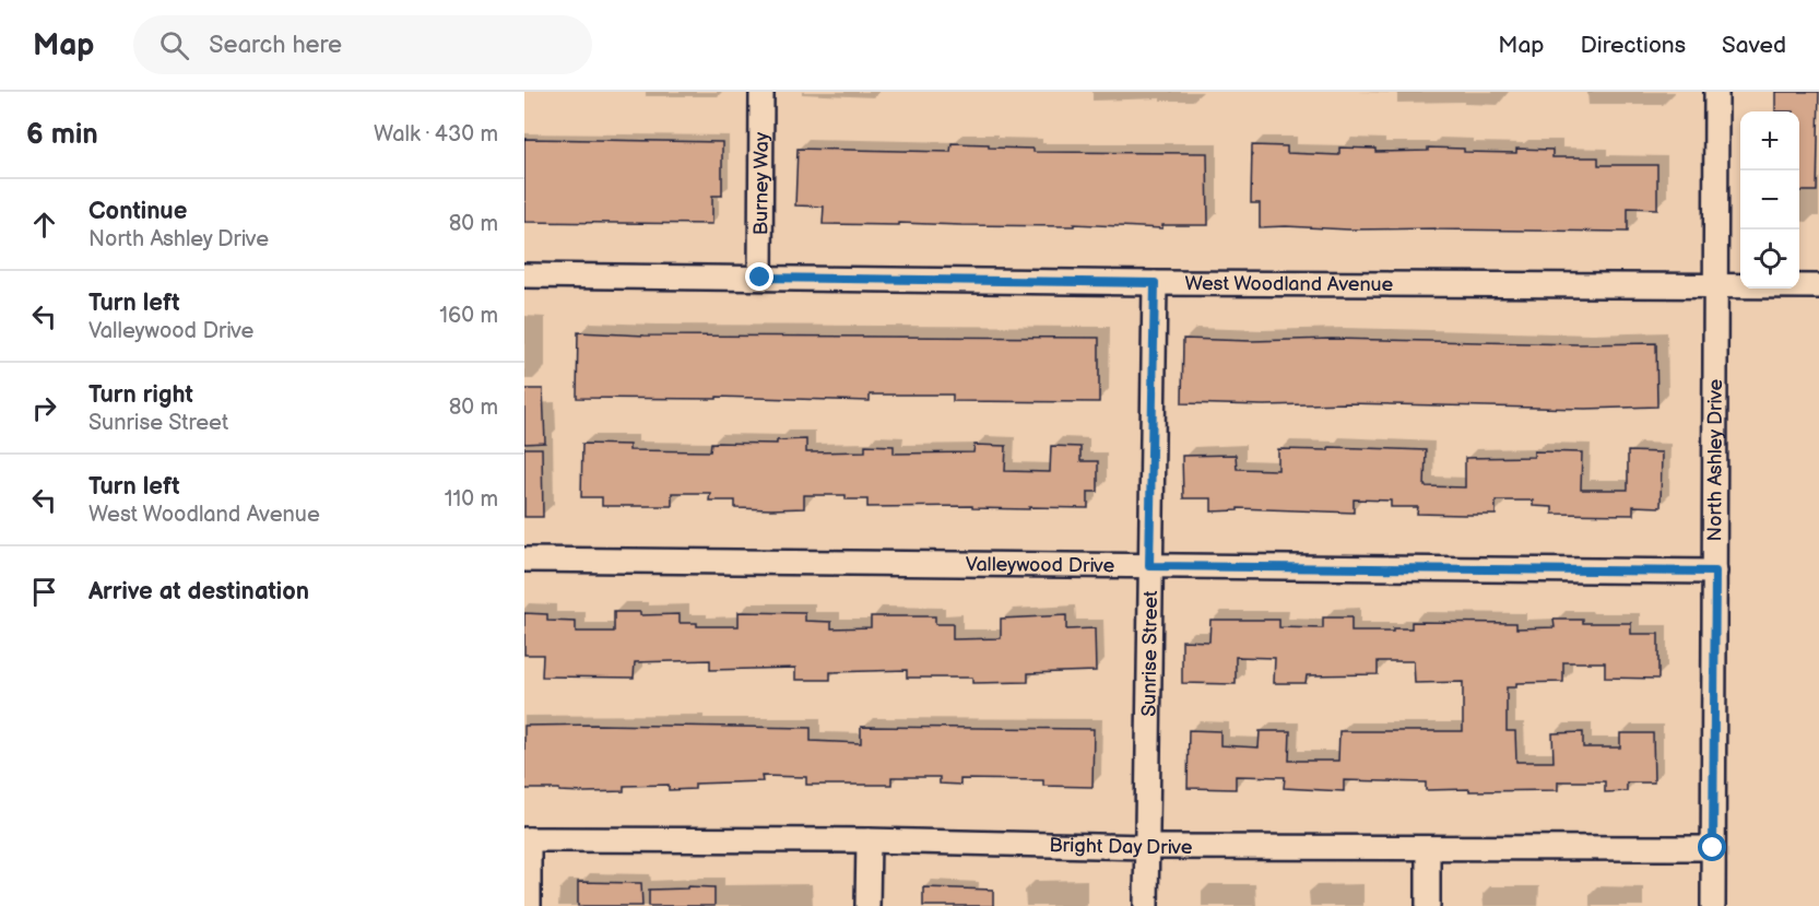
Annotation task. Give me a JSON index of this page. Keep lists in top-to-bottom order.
{
  "streets": {
    "street": [
      "Burney Way",
      "West Woodland Avenue",
      "North Ashley Drive",
      "Valleywood Drive",
      "Sunrise Street",
      "Bright Day Drive"
    ]
  },
  "crossings": [
    ["Burney Way", "West Woodland Avenue"],
    ["West Woodland Avenue", "North Ashley Drive"],
    ["West Woodland Avenue", "Sunrise Street"],
    ["North Ashley Drive", "Valleywood Drive"],
    ["North Ashley Drive", "Bright Day Drive"],
    ["Valleywood Drive", "Sunrise Street"],
    ["Sunrise Street", "Bright Day Drive"]
  ],
  "page": {
    "header": "Map",
    "search": "Search here",
    "nav": ["Map", "Directions", "Saved"],
    "heading": ["6 min", "Walk · 430 m"],
    "map_buttons": ["+", "−"],
    "list": [
      ["Continue", "North Ashley Drive", "80 m"],
      ["Turn left", "Valleywood Drive", "160 m"],
      ["Turn right", "Sunrise Street", "80 m"],
      ["Turn left", "West Woodland Avenue", "110 m"],
      "Arrive at destination"
    ]
  }
}
